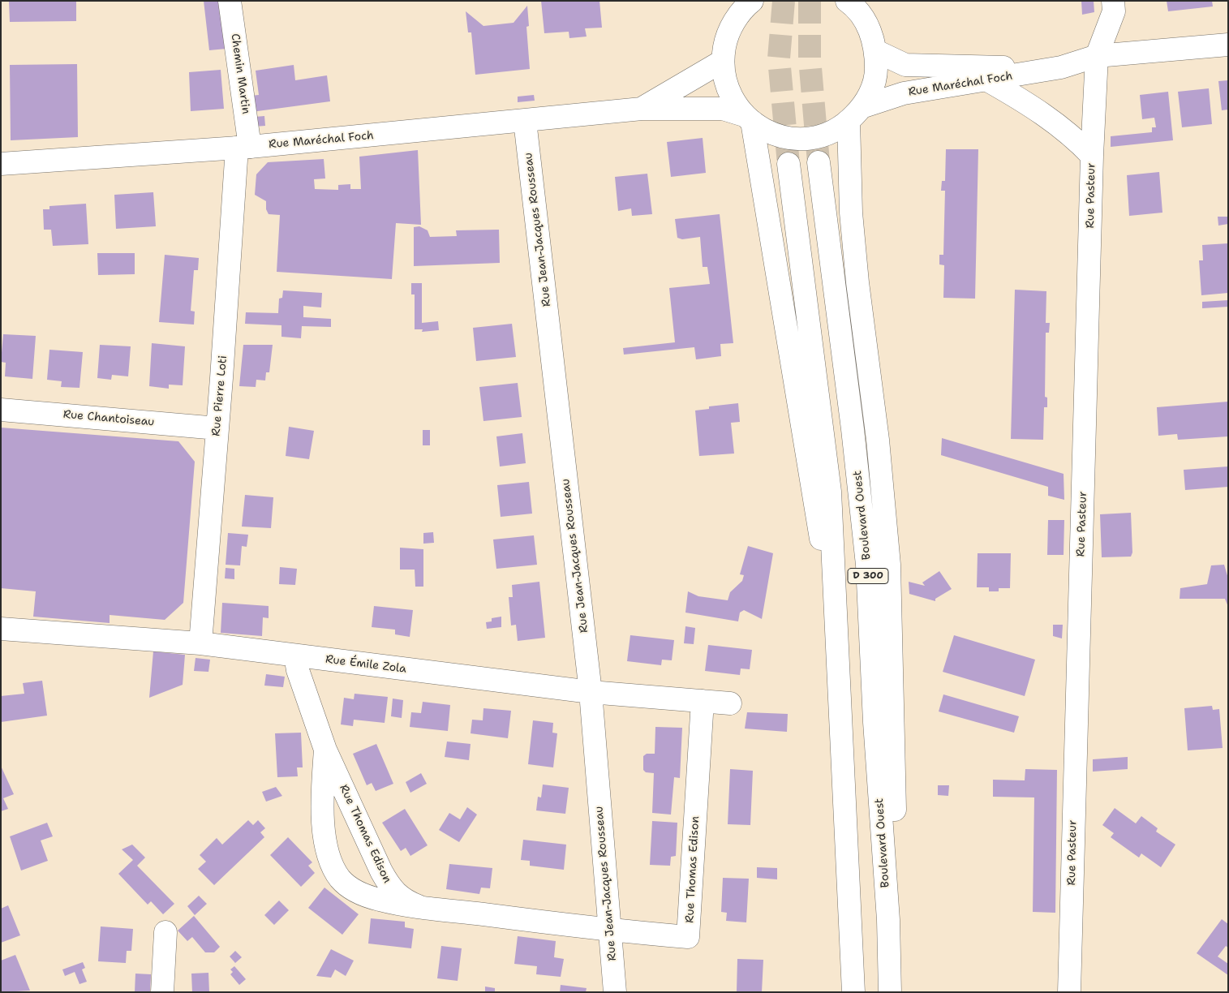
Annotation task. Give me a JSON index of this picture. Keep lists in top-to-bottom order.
{
  "streets": {
    "main road": [
      "Chemin Martin",
      "Rue Maréchal Foch",
      "Rue Pasteur",
      "Rue Jean-Jacques Rousseau",
      "Rue Pierre Loti",
      "Rue Chantoiseau",
      "Boulevard Ouest",
      "D 300",
      "Rue Émile Zola",
      "Rue Thomas Edison"
    ]
  },
  "crossings": [
    ["Chemin Martin", "Rue Maréchal Foch"],
    ["Chemin Martin", "Rue Pierre Loti"],
    ["Rue Maréchal Foch", "Rue Pasteur"],
    ["Rue Maréchal Foch", "Rue Jean-Jacques Rousseau"],
    ["Rue Maréchal Foch", "Rue Pierre Loti"],
    ["Rue Jean-Jacques Rousseau", "Rue Émile Zola"],
    ["Rue Jean-Jacques Rousseau", "Rue Thomas Edison"],
    ["Rue Pierre Loti", "Rue Chantoiseau"],
    ["Rue Pierre Loti", "Rue Émile Zola"],
    ["Rue Émile Zola", "Rue Thomas Edison"]
  ]
}
